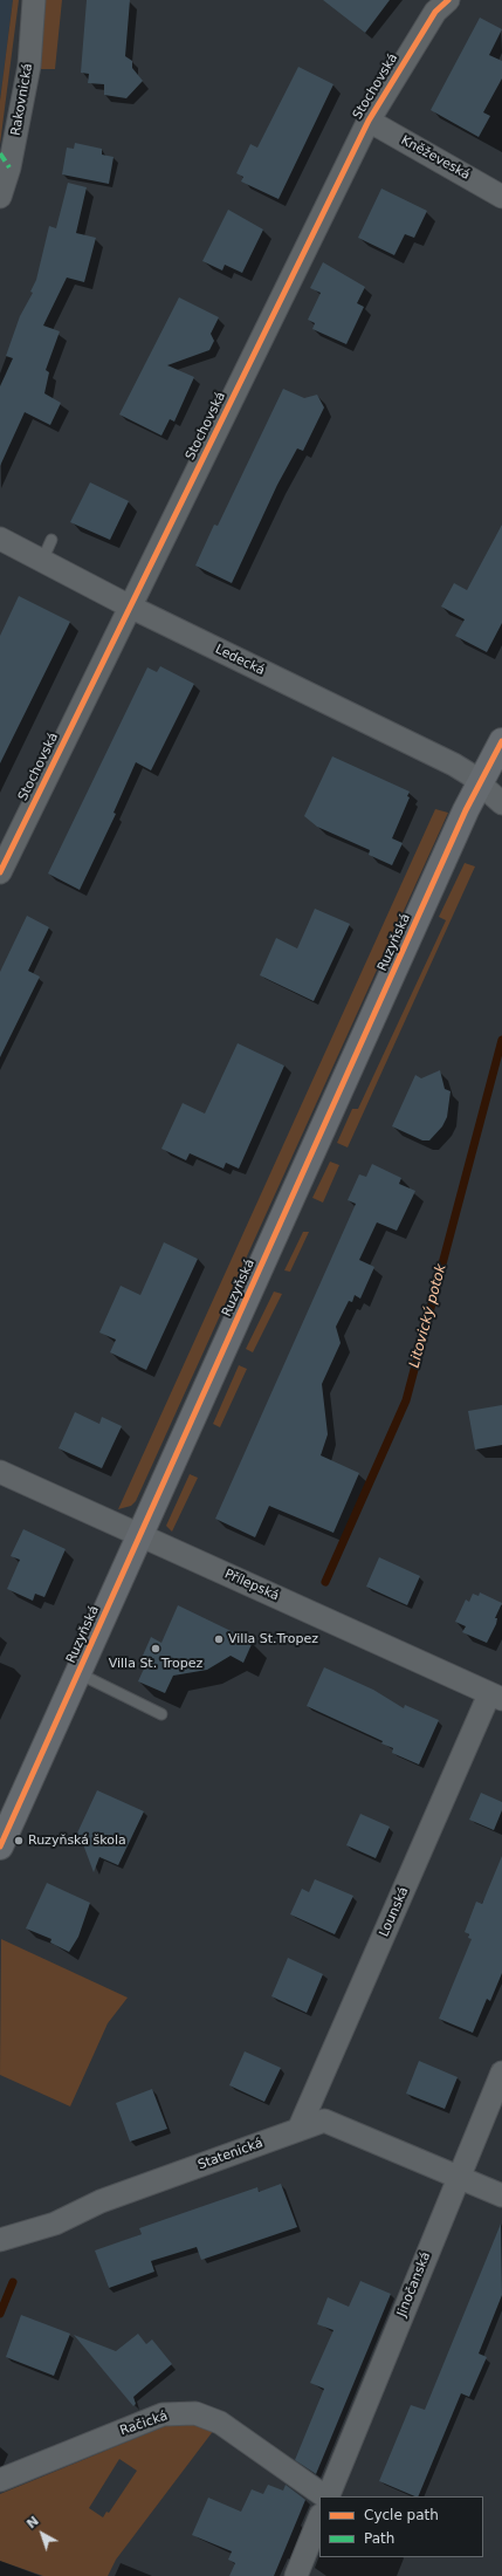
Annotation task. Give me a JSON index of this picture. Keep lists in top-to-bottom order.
{
  "streets": {
    "street": [
      "Stochovská",
      "Rakovnická",
      "Kněževeská",
      "Ledecká",
      "Ruzyňská",
      "Přílepská",
      "Lounská",
      "Statenická",
      "Jinočanská",
      "Račická"
    ]
  },
  "crossings": [
    ["Stochovská", "Kněževeská"],
    ["Stochovská", "Ledecká"],
    ["Ledecká", "Ruzyňská"],
    ["Ruzyňská", "Přílepská"],
    ["Přílepská", "Lounská"],
    ["Lounská", "Statenická"],
    ["Statenická", "Jinočanská"]
  ],
  "water": ["Litovický potok"],
  "places": ["Villa St.Tropez", "Villa St. Tropez", "Ruzyňská škola"],
  "legend": ["Cycle path", "Path"],
  "north": "top left"
}
